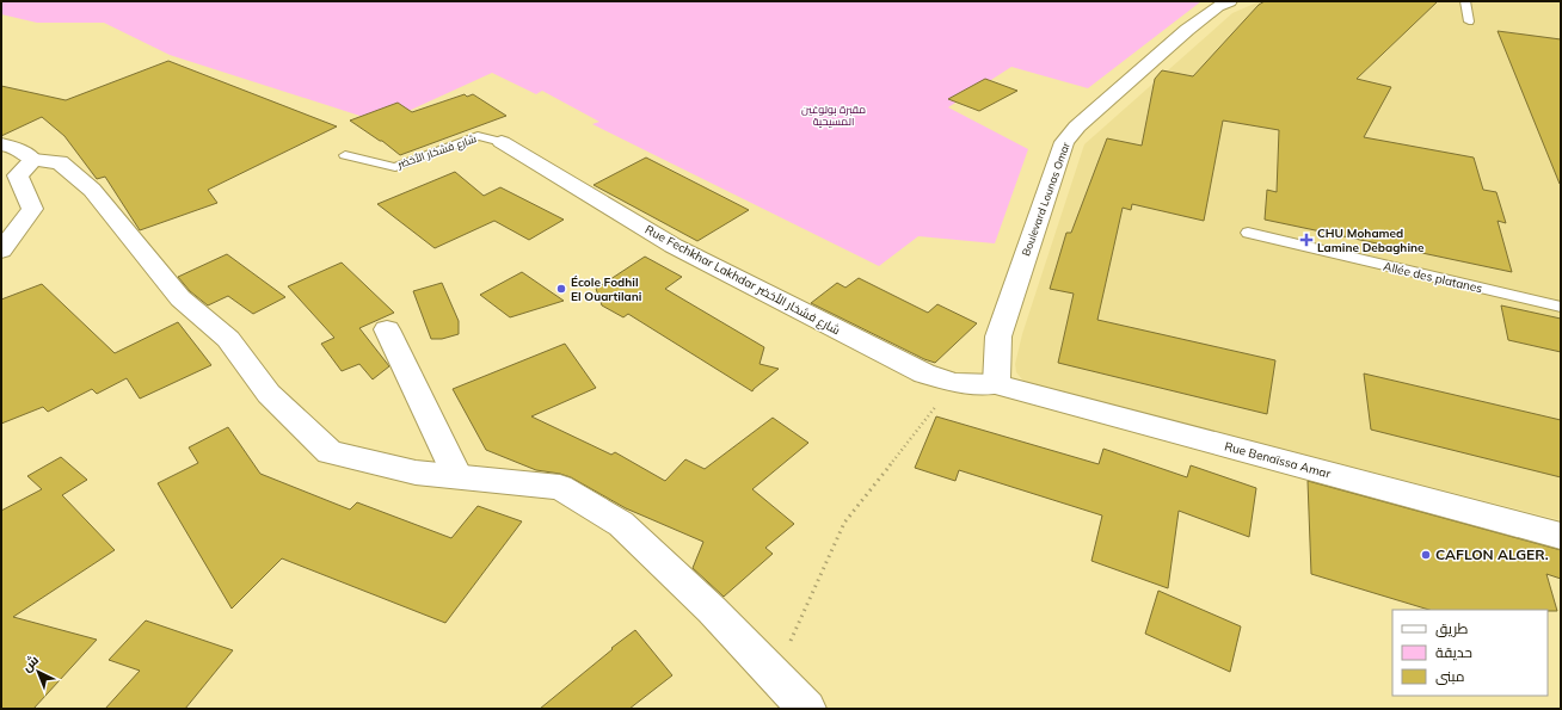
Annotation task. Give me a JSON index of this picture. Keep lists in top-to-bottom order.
{
  "streets": {
    "street": ["Boulevard Lounas Omar", "Rue Fechkhar Lakhdar شارع فشخار الأخضر", "Rue Benaïssa Amar"],
    "lane": ["شارع فشخار الأخضر", "Allée des platanes"]
  },
  "crossings": [
    ["شارع فشخار الأخضر", "Rue Fechkhar Lakhdar شارع فشخار الأخضر"],
    ["Boulevard Lounas Omar", "Rue Fechkhar Lakhdar شارع فشخار الأخضر"],
    ["Boulevard Lounas Omar", "Rue Benaïssa Amar"],
    ["Rue Fechkhar Lakhdar شارع فشخار الأخضر", "Rue Benaïssa Amar"]
  ],
  "parks": ["مقبرة بولوغين المسيحية"],
  "places": {
    "health": ["CHU Mohamed Lamine Debaghine"],
    "other": ["École Fodhil El Ouartilani", "CAFLON ALGER."]
  },
  "legend": ["طريق", "حديقة", "مبنى"],
  "north": "top left"
}
